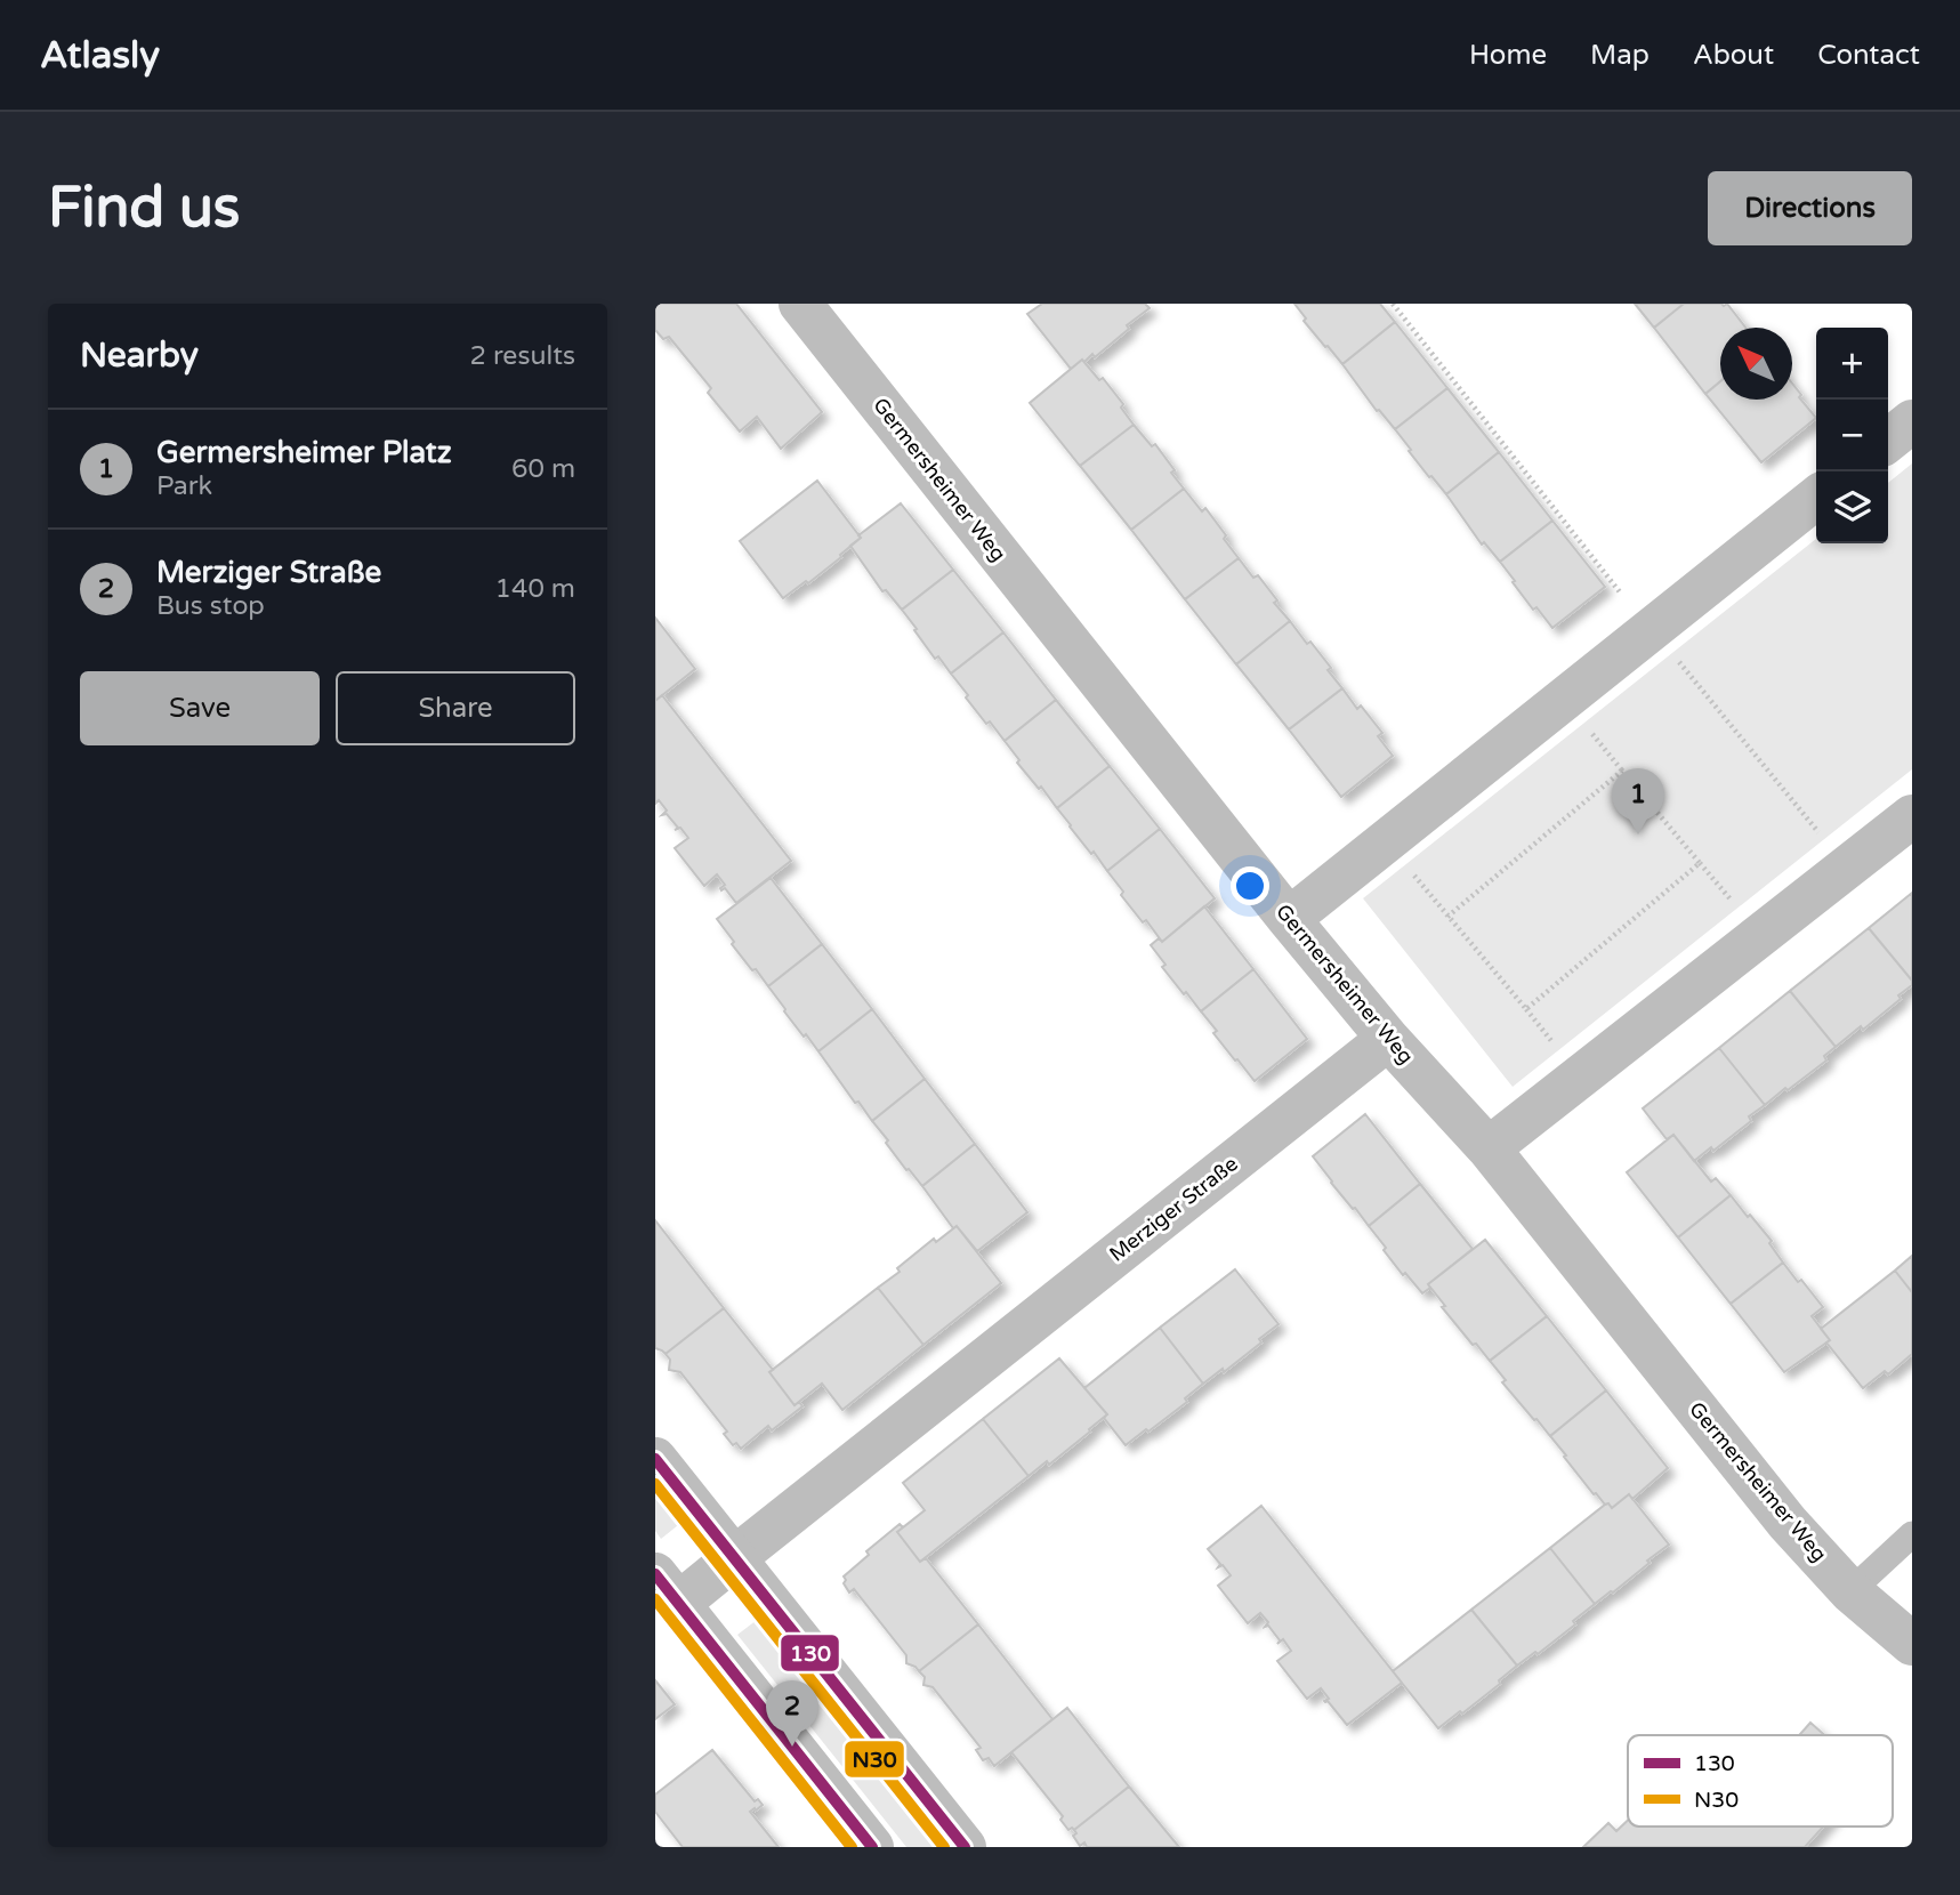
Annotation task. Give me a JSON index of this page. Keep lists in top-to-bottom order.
{
  "streets": {
    "street": ["Germersheimer Weg", "Merziger Straße"]
  },
  "crossings": [
    ["Germersheimer Weg", "Merziger Straße"]
  ],
  "lines": ["transit line 130", "transit line N30"],
  "legend": ["130", "N30"],
  "north": "top left",
  "page": {
    "header": "Atlasly",
    "nav": [
      "Home",
      "Map",
      "About",
      "Contact"
    ],
    "buttons": [
      "Directions",
      ["Save", "Share"]
    ],
    "title": "Find us",
    "heading": ["Nearby", "2 results"],
    "map_buttons": ["+", "−"],
    "list": [
      {
        "mark": "1",
        "name": "Germersheimer Platz",
        "note": "Park",
        "value": "60 m"
      },
      {
        "mark": "2",
        "name": "Merziger Straße",
        "note": "Bus stop",
        "value": "140 m"
      }
    ],
    "pins": ["1", "2"]
  }
}
